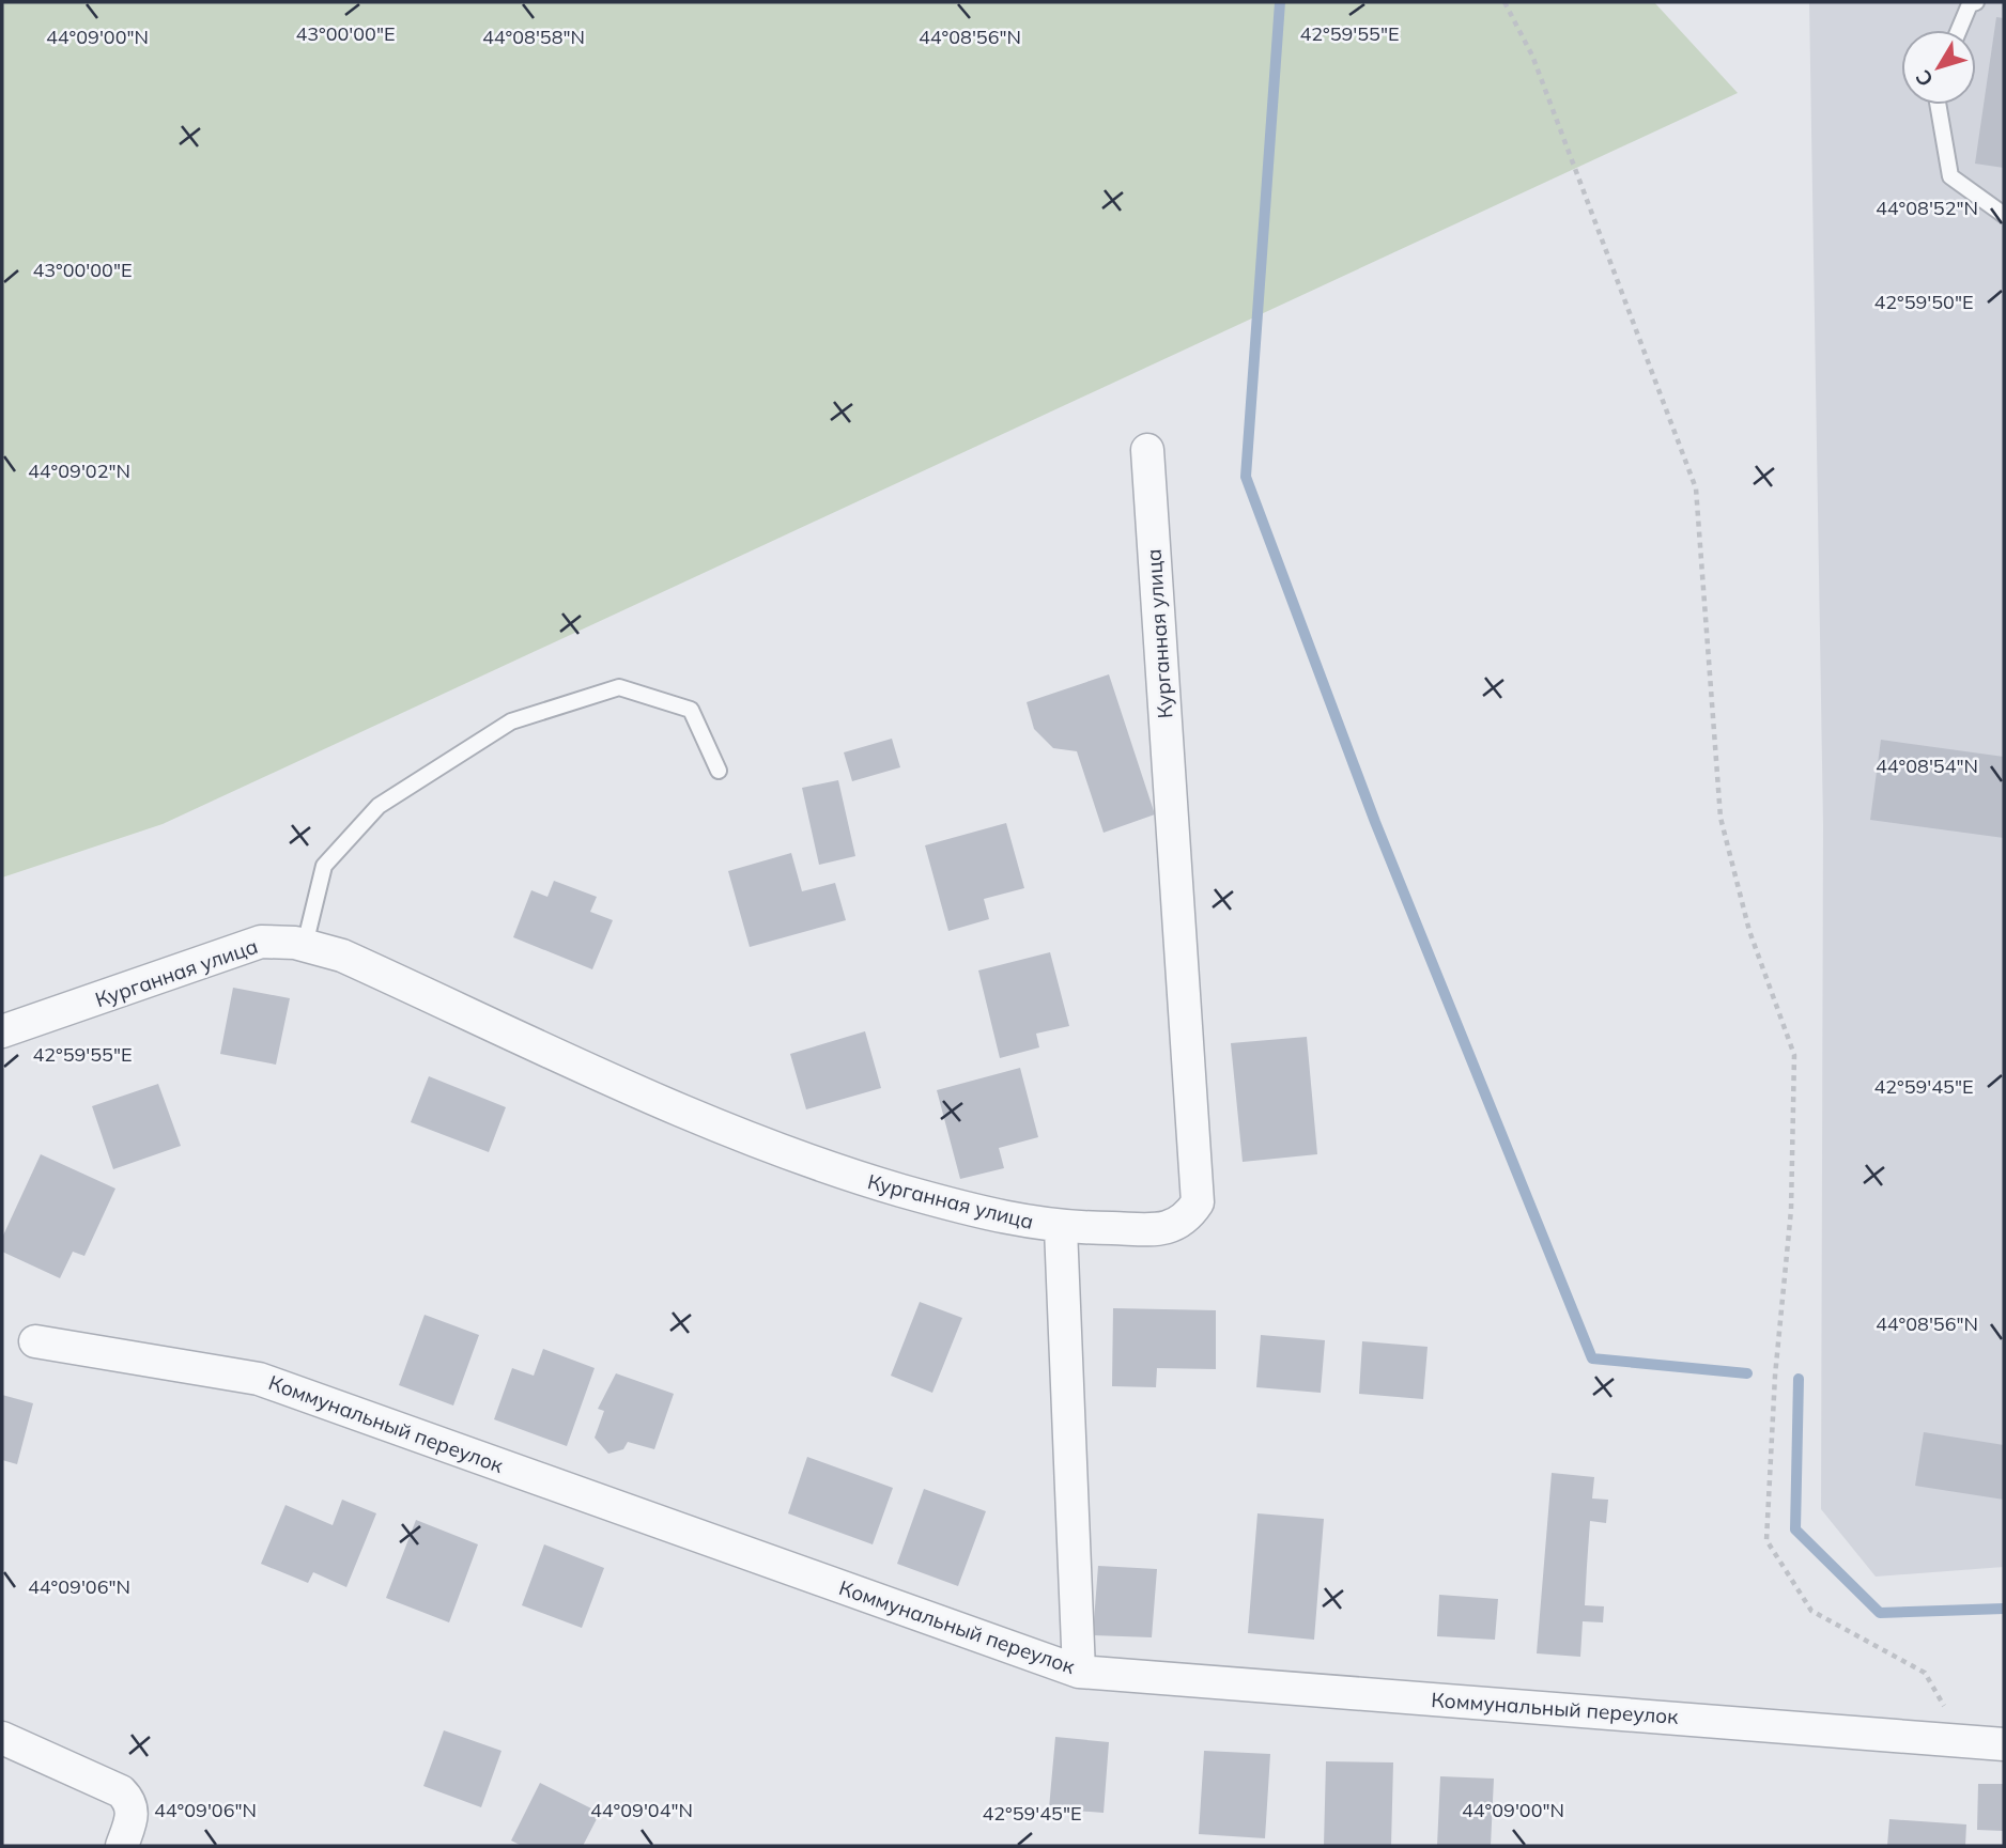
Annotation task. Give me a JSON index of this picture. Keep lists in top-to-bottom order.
{
  "streets": {
    "street": ["Курганная улица", "Коммунальный переулок"]
  },
  "north": "bottom left",
  "coordinates": [
    "43°00'00\"E",
    "42°59'55\"E",
    "44°09'00\"N",
    "44°08'58\"N",
    "44°08'56\"N",
    "44°08'52\"N",
    "42°59'50\"E",
    "44°09'02\"N",
    "44°08'54\"N",
    "42°59'45\"E",
    "44°09'06\"N",
    "44°09'04\"N"
  ]
}
